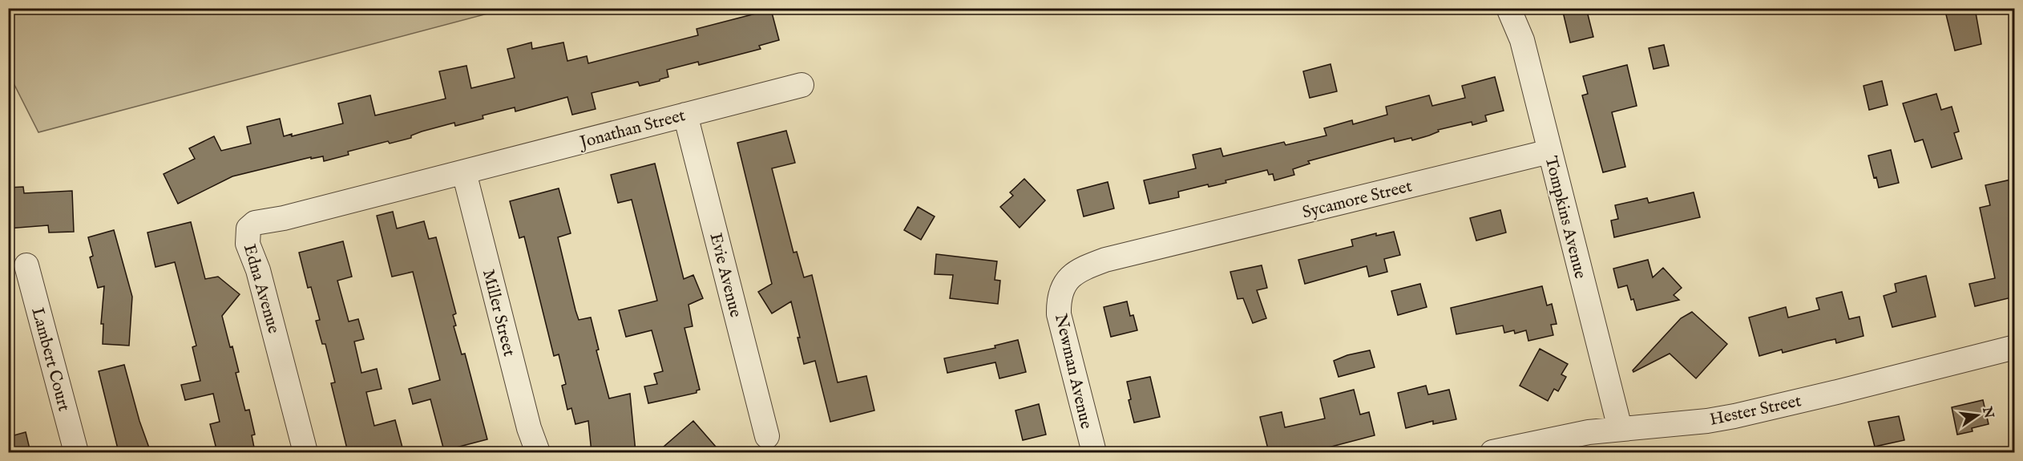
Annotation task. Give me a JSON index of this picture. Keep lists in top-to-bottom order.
{
  "streets": {
    "street": [
      "Jonathan Street",
      "Sycamore Street",
      "Tompkins Avenue",
      "Evie Avenue",
      "Edna Avenue",
      "Miller Street",
      "Lambert Court",
      "Newman Avenue",
      "Hester Street"
    ]
  },
  "crossings": [
    ["Jonathan Street", "Evie Avenue"],
    ["Jonathan Street", "Edna Avenue"],
    ["Jonathan Street", "Miller Street"],
    ["Sycamore Street", "Tompkins Avenue"],
    ["Sycamore Street", "Newman Avenue"],
    ["Tompkins Avenue", "Hester Street"],
    ["Edna Avenue", "Miller Street"]
  ],
  "north": "right"
}
